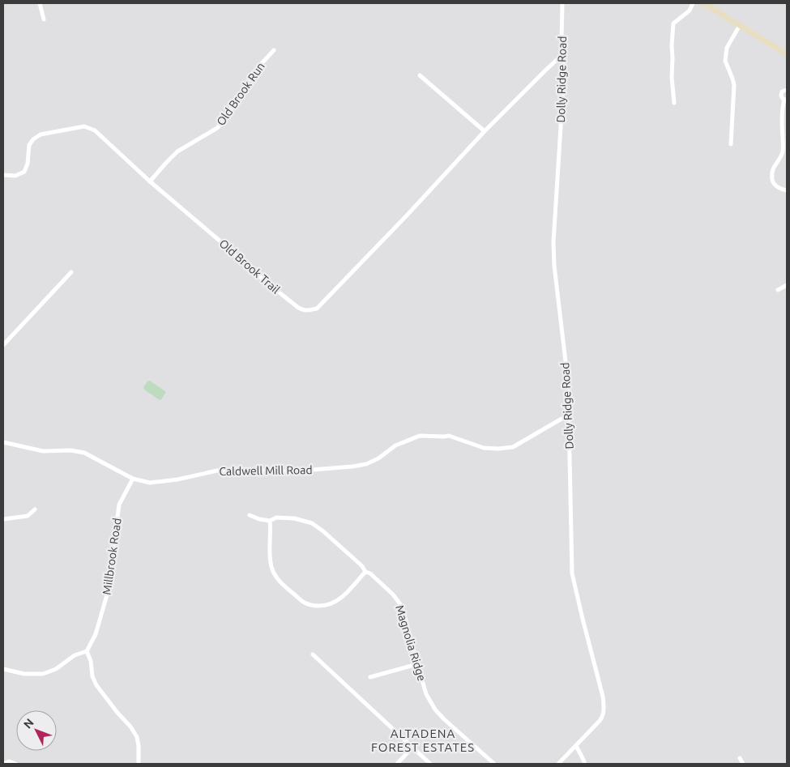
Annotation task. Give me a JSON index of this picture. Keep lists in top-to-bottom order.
{
  "streets": {
    "street": [
      "Dolly Ridge Road",
      "Old Brook Run",
      "Old Brook Trail",
      "Caldwell Mill Road",
      "Millbrook Road",
      "Magnolia Ridge"
    ]
  },
  "crossings": [
    ["Dolly Ridge Road", "Old Brook Trail"],
    ["Dolly Ridge Road", "Caldwell Mill Road"],
    ["Old Brook Run", "Old Brook Trail"],
    ["Caldwell Mill Road", "Millbrook Road"]
  ],
  "districts": ["ALTADENA FOREST ESTATES"],
  "north": "top left"
}
